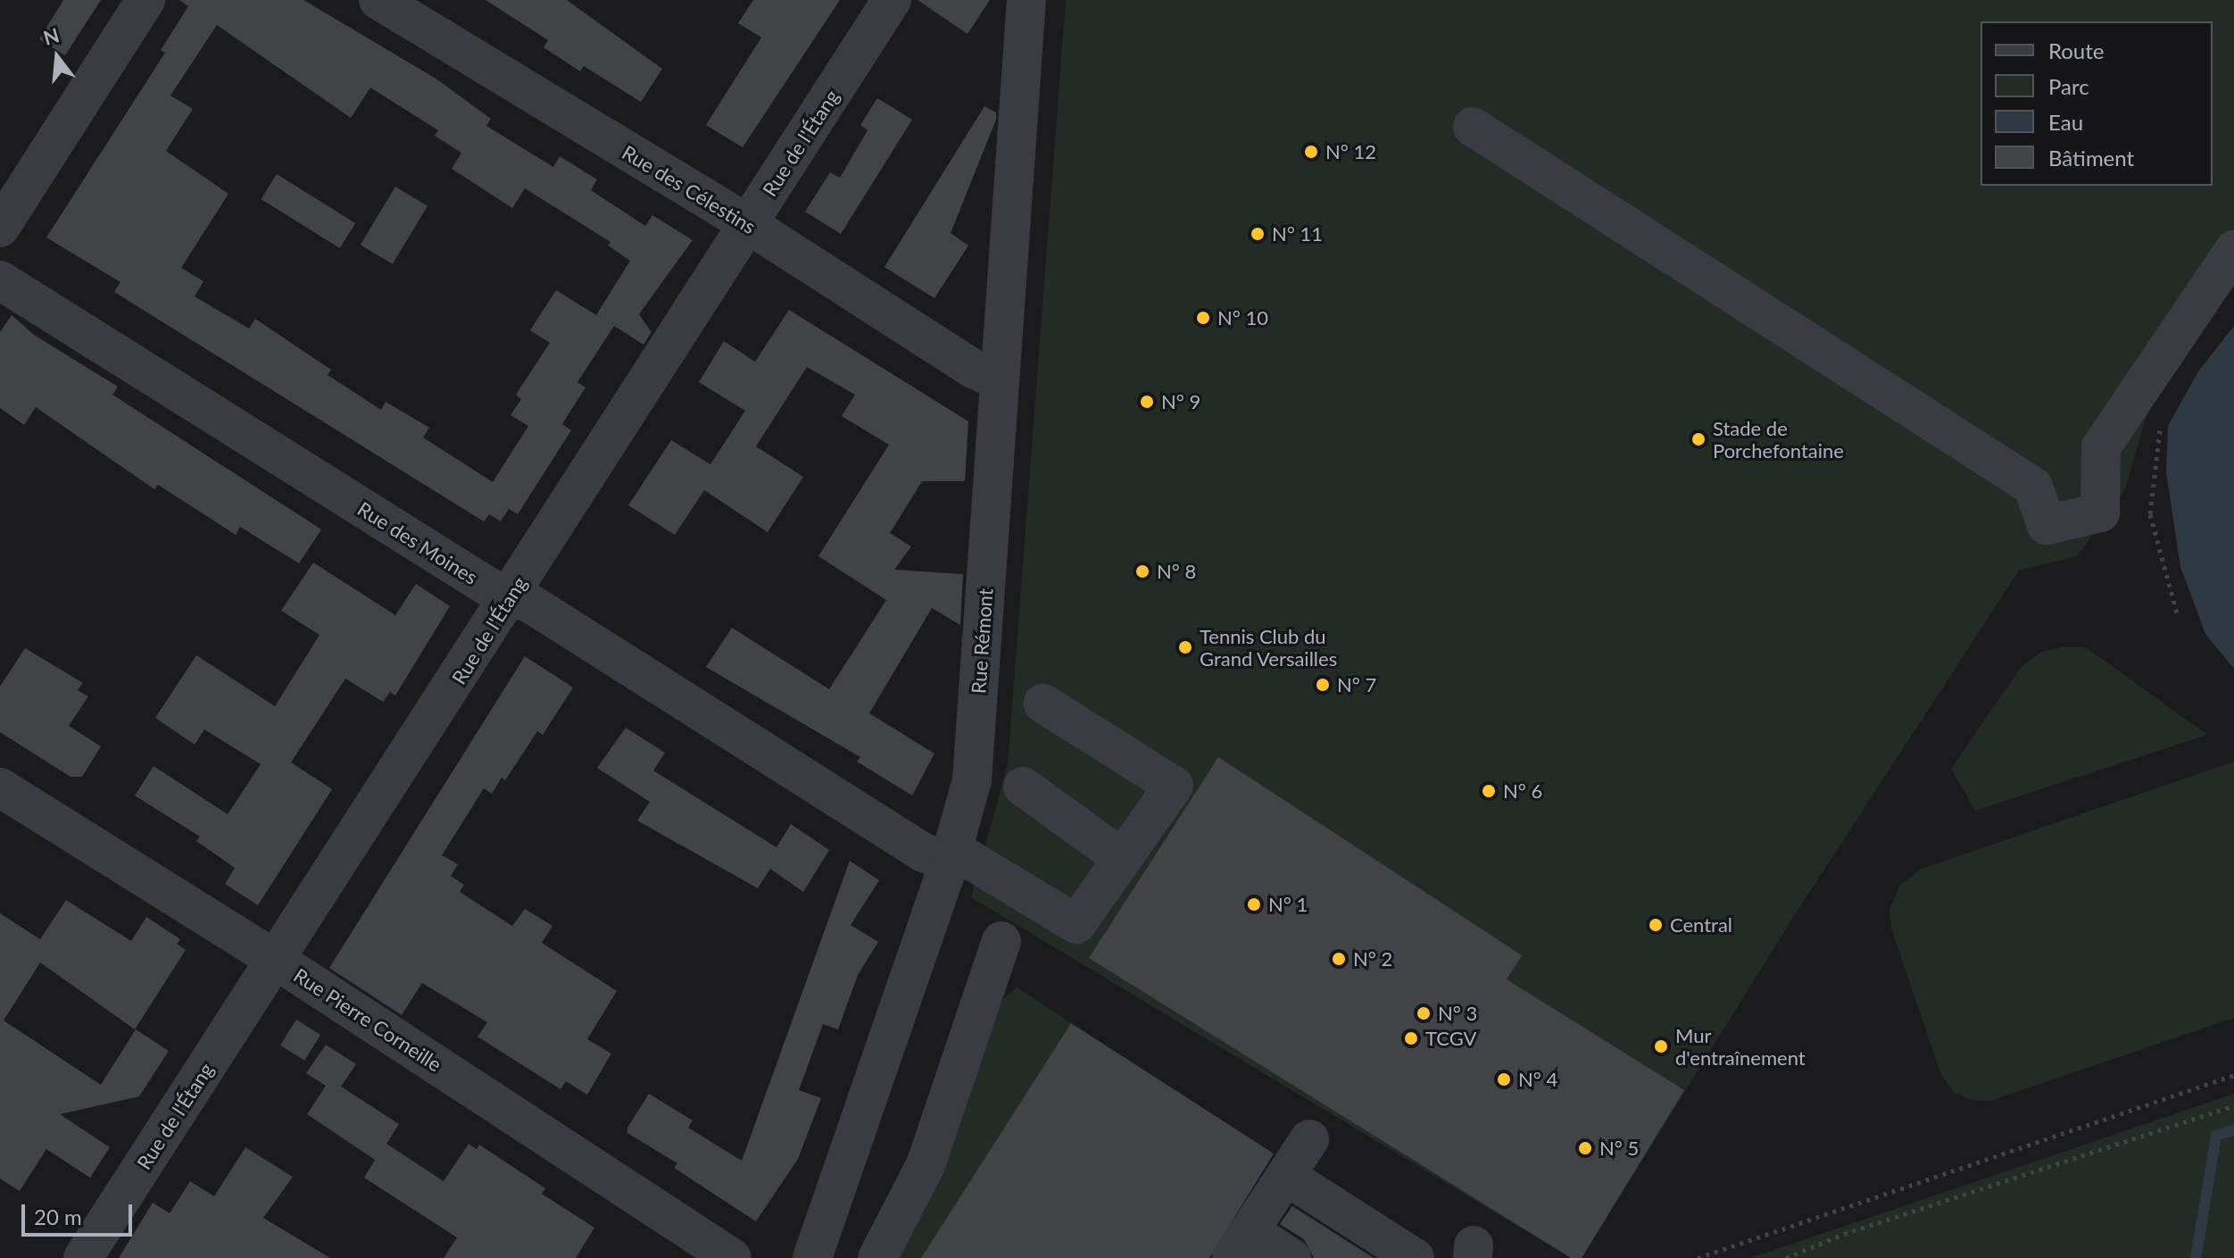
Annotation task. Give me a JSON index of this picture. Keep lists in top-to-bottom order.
{
  "streets": {
    "street": [
      "Rue de l'Étang",
      "Rue des Célestins",
      "Rue des Moines",
      "Rue Rémont",
      "Rue Pierre Corneille"
    ]
  },
  "crossings": [
    ["Rue de l'Étang", "Rue des Célestins"],
    ["Rue de l'Étang", "Rue des Moines"],
    ["Rue de l'Étang", "Rue Pierre Corneille"],
    ["Rue des Célestins", "Rue Rémont"],
    ["Rue des Moines", "Rue Rémont"]
  ],
  "places": [
    "N° 12",
    "N° 11",
    "N° 10",
    "N° 9",
    "Stade de Porchefontaine",
    "N° 8",
    "Tennis Club du Grand Versailles",
    "N° 7",
    "N° 6",
    "N° 1",
    "Central",
    "N° 2",
    "N° 3",
    "TCGV",
    "Mur d'entraînement",
    "N° 4",
    "N° 5"
  ],
  "legend": [
    "Route",
    "Parc",
    "Eau",
    "Bâtiment"
  ],
  "scale_bar": "20 m",
  "north": "top"
}
